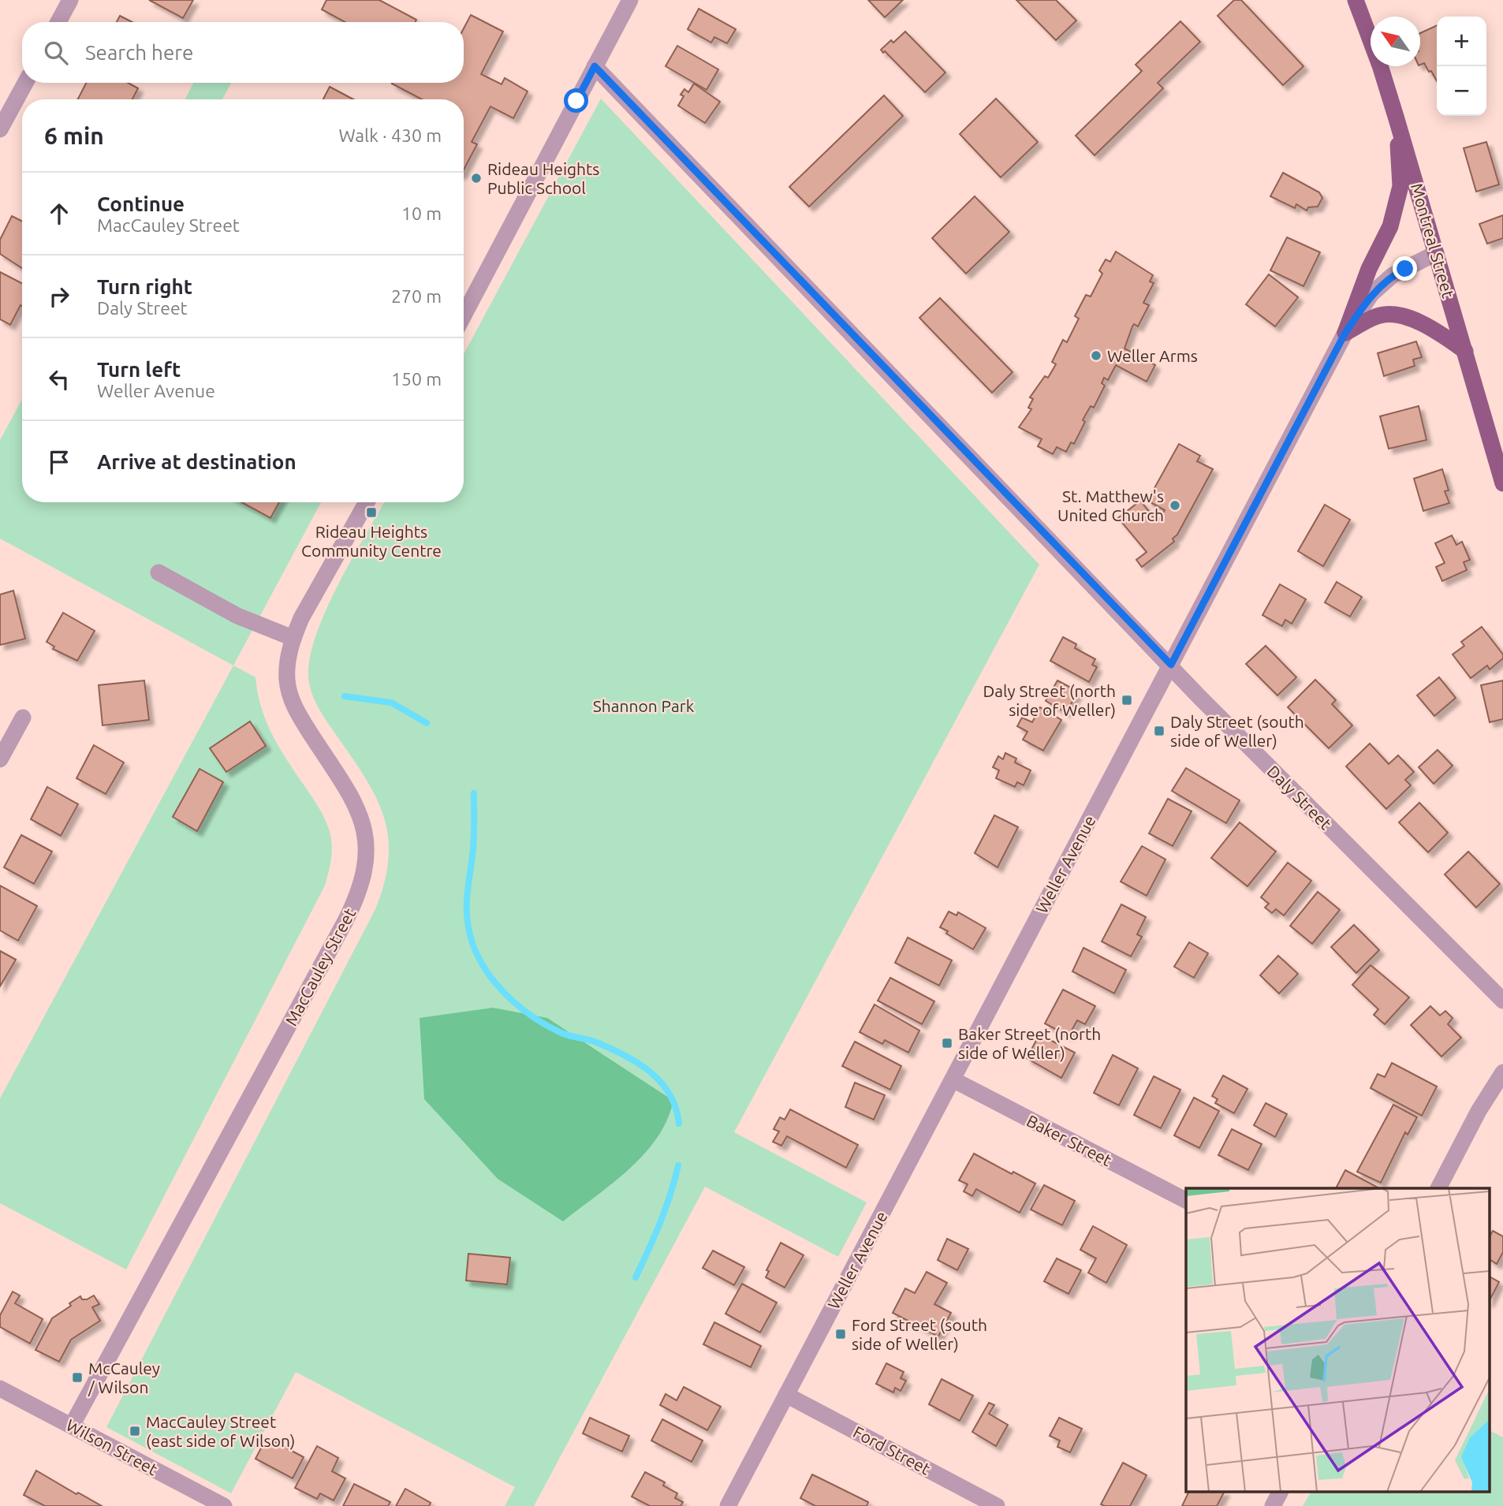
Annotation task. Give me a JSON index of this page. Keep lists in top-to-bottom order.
{
  "streets": {
    "main road": ["Montreal Street"],
    "street": [
      "Daly Street",
      "Weller Avenue",
      "MacCauley Street",
      "Baker Street",
      "Wilson Street",
      "Ford Street"
    ]
  },
  "crossings": [
    ["Montreal Street", "Weller Avenue"],
    ["Daly Street", "Weller Avenue"],
    ["Weller Avenue", "Baker Street"],
    ["Weller Avenue", "Ford Street"],
    ["MacCauley Street", "Wilson Street"]
  ],
  "parks": ["Shannon Park"],
  "places": {
    "other": ["Rideau Heights Public School", "Weller Arms", "St. Matthew's United Church"],
    "transit": [
      "Rideau Heights Community Centre",
      "Daly Street (north side of Weller)",
      "Daly Street (south side of Weller)",
      "Baker Street (north side of Weller)",
      "Ford Street (south side of Weller)",
      "McCauley / Wilson",
      "MacCauley Street (east side of Wilson)"
    ]
  },
  "north": "top left",
  "page": {
    "map_buttons": ["+", "−"],
    "search": "Search here",
    "heading": ["6 min", "Walk · 430 m"],
    "list": [
      ["Continue", "MacCauley Street", "10 m"],
      ["Turn right", "Daly Street", "270 m"],
      ["Turn left", "Weller Avenue", "150 m"],
      "Arrive at destination"
    ]
  }
}
